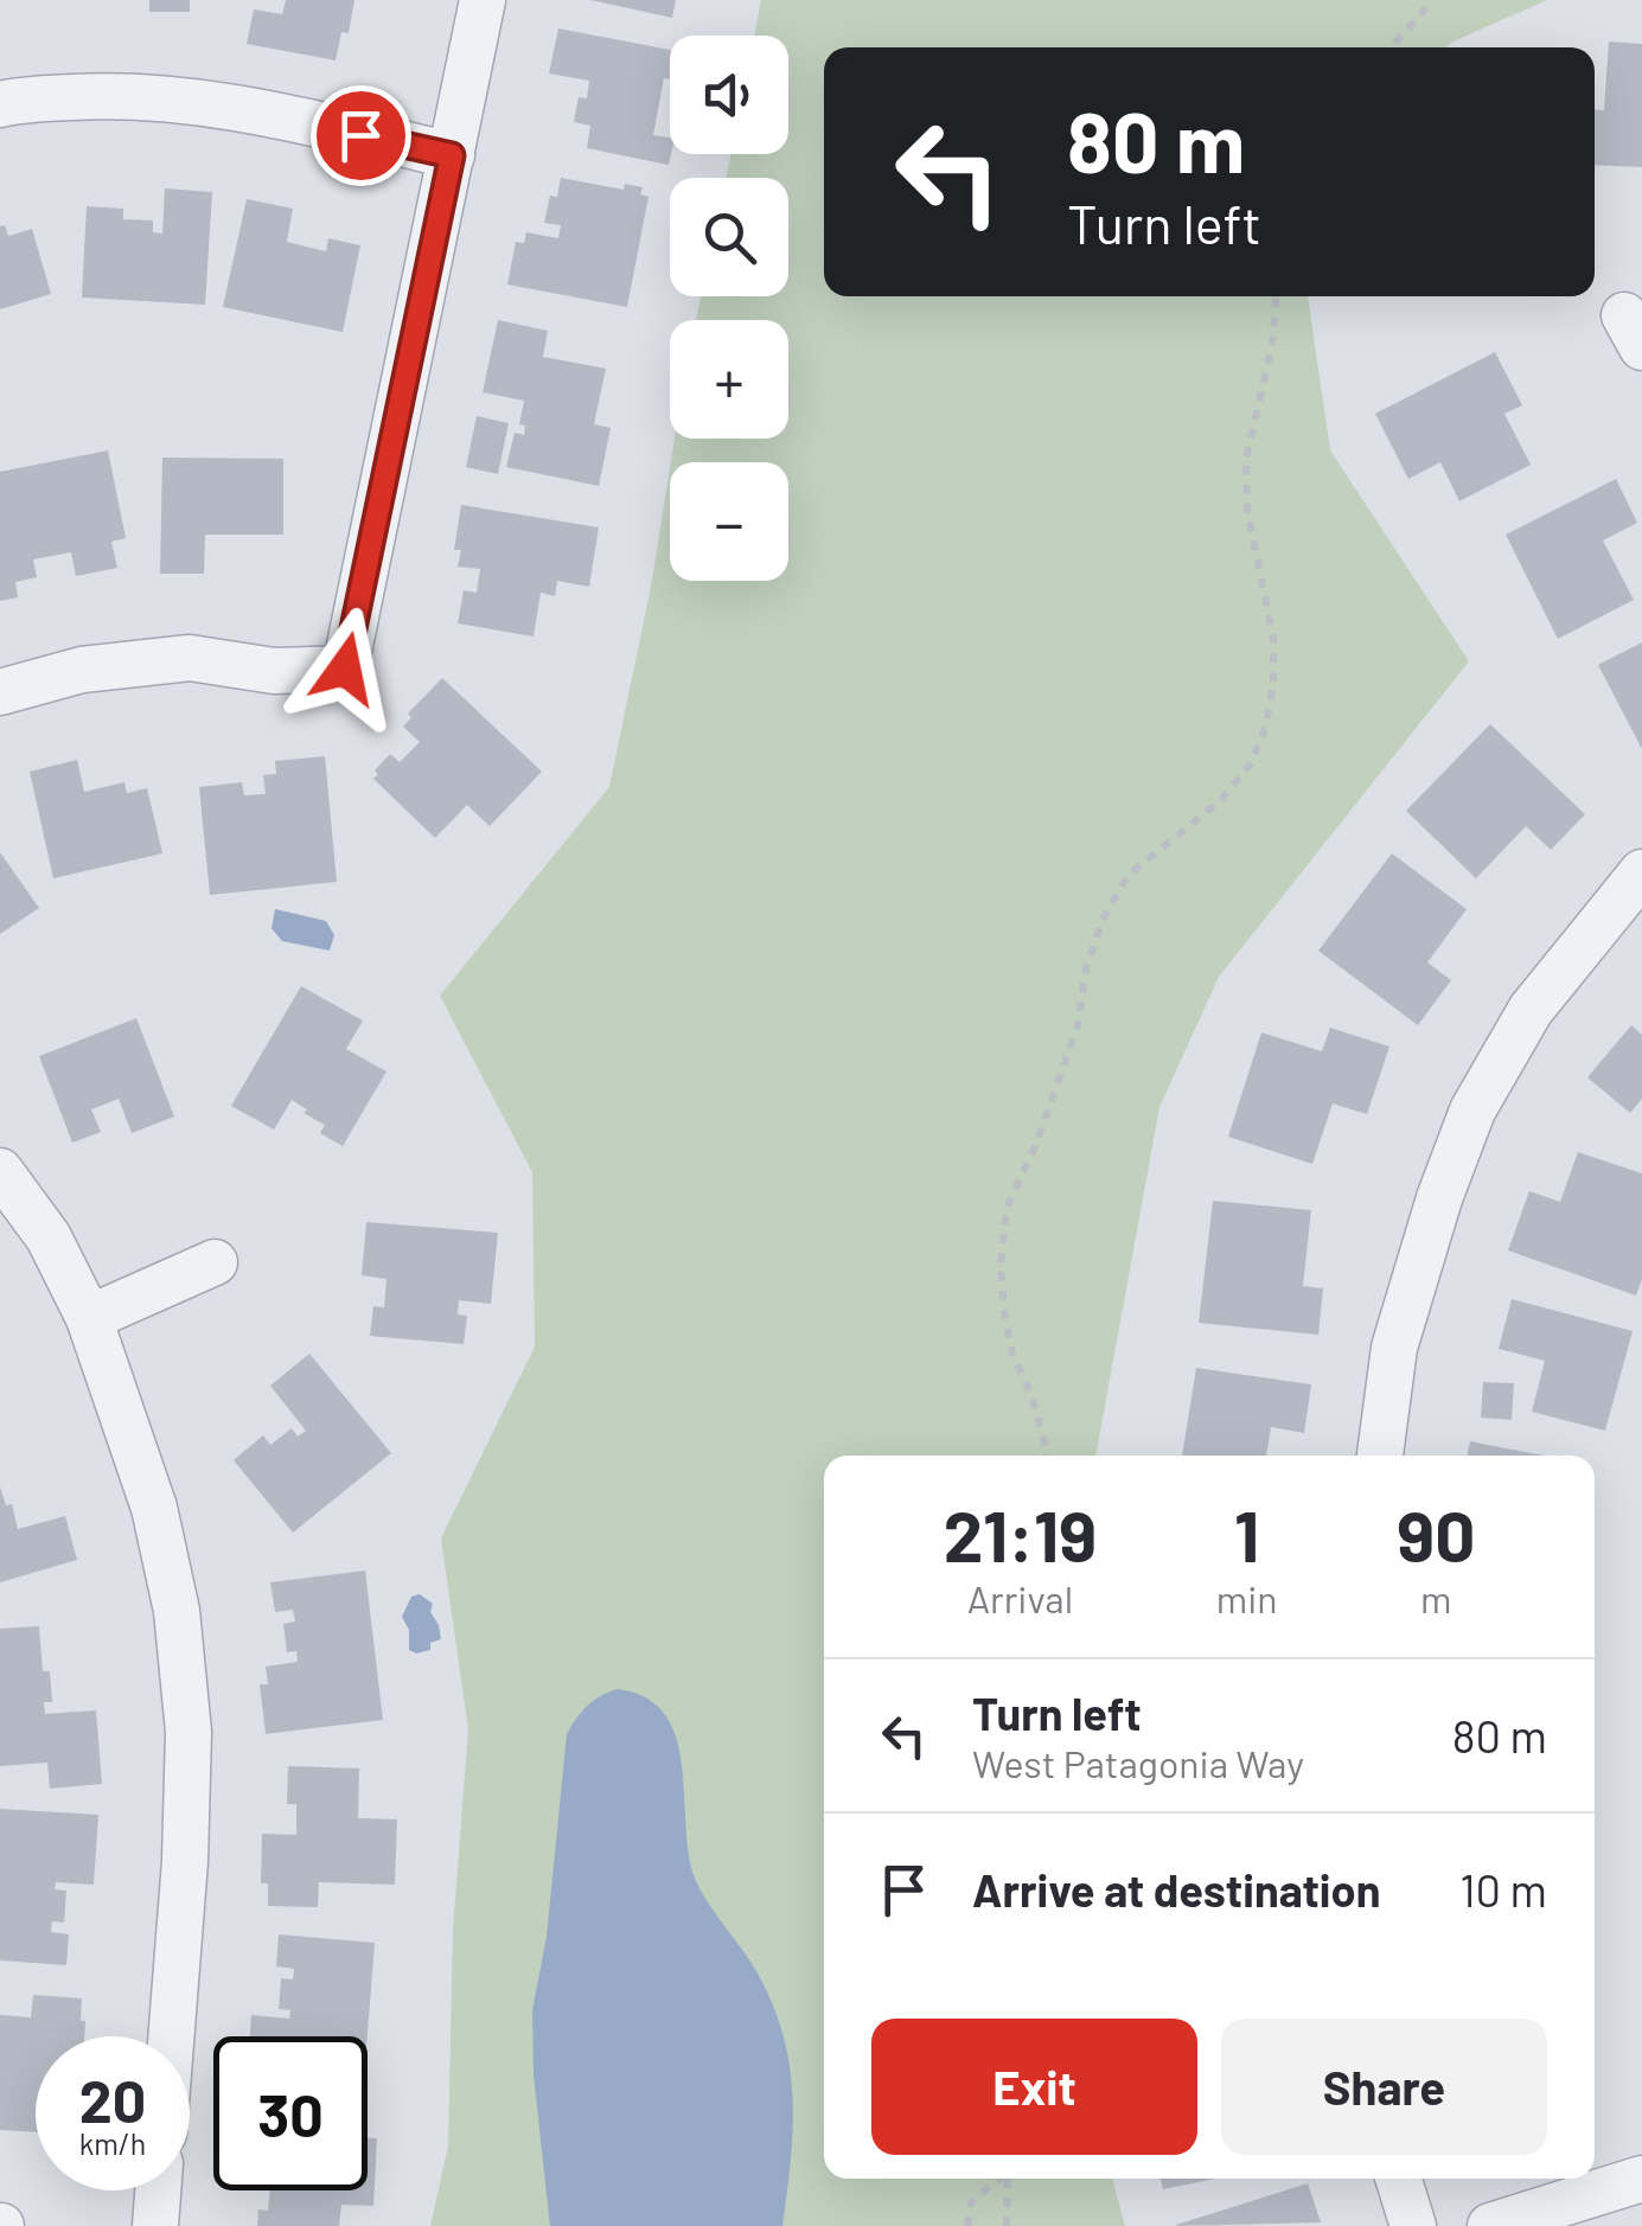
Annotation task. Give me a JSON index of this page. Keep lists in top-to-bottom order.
{
  "page": {
    "map_buttons": ["+", "−"],
    "turn": ["80 m", "Turn left"],
    "eta": [
      "21:19",
      "Arrival",
      "1",
      "min",
      "90",
      "m"
    ],
    "list": [
      {
        "name": "Turn left",
        "note": "West Patagonia Way",
        "value": "80 m"
      },
      {
        "name": "Arrive at destination",
        "value": "10 m"
      }
    ],
    "buttons": ["Exit", "Share"],
    "speed": "20 km/h",
    "limit": "30"
  }
}
